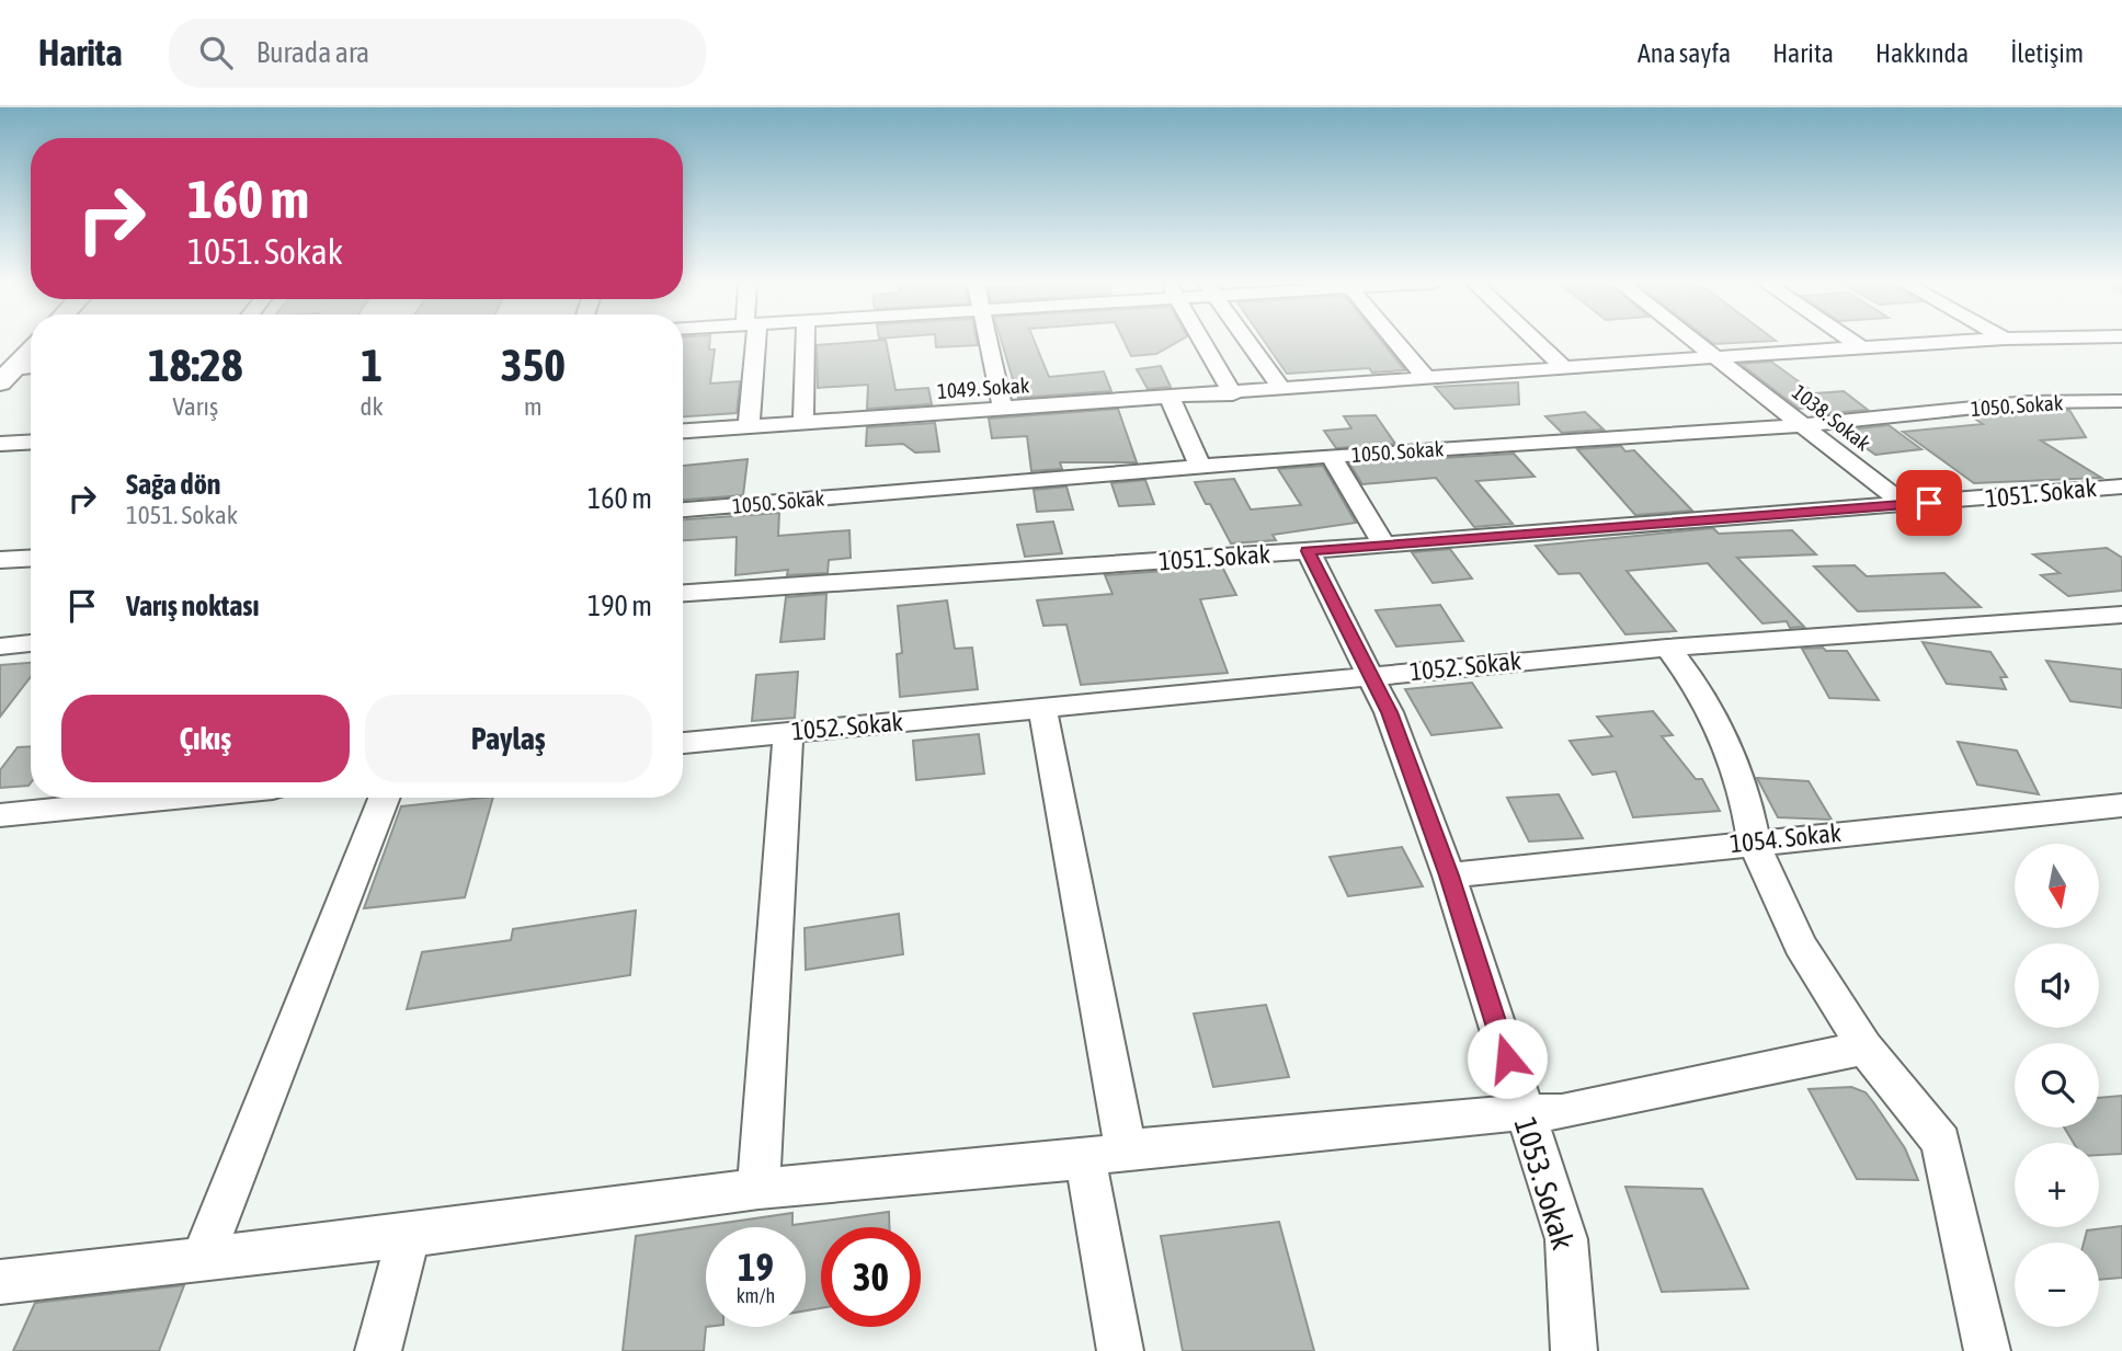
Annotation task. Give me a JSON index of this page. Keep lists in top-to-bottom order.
{
  "streets": {
    "street": [
      "1049. Sokak",
      "1050. Sokak",
      "1038. Sokak",
      "1051. Sokak",
      "1052. Sokak",
      "1054. Sokak",
      "1053. Sokak"
    ]
  },
  "crossings": [
    ["1049. Sokak", "1038. Sokak"],
    ["1050. Sokak", "1038. Sokak"],
    ["1038. Sokak", "1051. Sokak"],
    ["1051. Sokak", "1053. Sokak"],
    ["1052. Sokak", "1053. Sokak"],
    ["1054. Sokak", "1053. Sokak"]
  ],
  "north": "bottom",
  "page": {
    "header": "Harita",
    "search": "Burada ara",
    "nav": [
      "Ana sayfa",
      "Harita",
      "Hakkında",
      "İletişim"
    ],
    "turn": ["160 m", "1051. Sokak"],
    "eta": [
      "18:28",
      "Varış",
      "1",
      "dk",
      "350",
      "m"
    ],
    "list": [
      {
        "name": "Sağa dön",
        "note": "1051. Sokak",
        "value": "160 m"
      },
      {
        "name": "Varış noktası",
        "value": "190 m"
      }
    ],
    "buttons": ["Çıkış", "Paylaş"],
    "map_buttons": ["+", "−"],
    "speed": "19 km/h",
    "limit": "30"
  }
}
